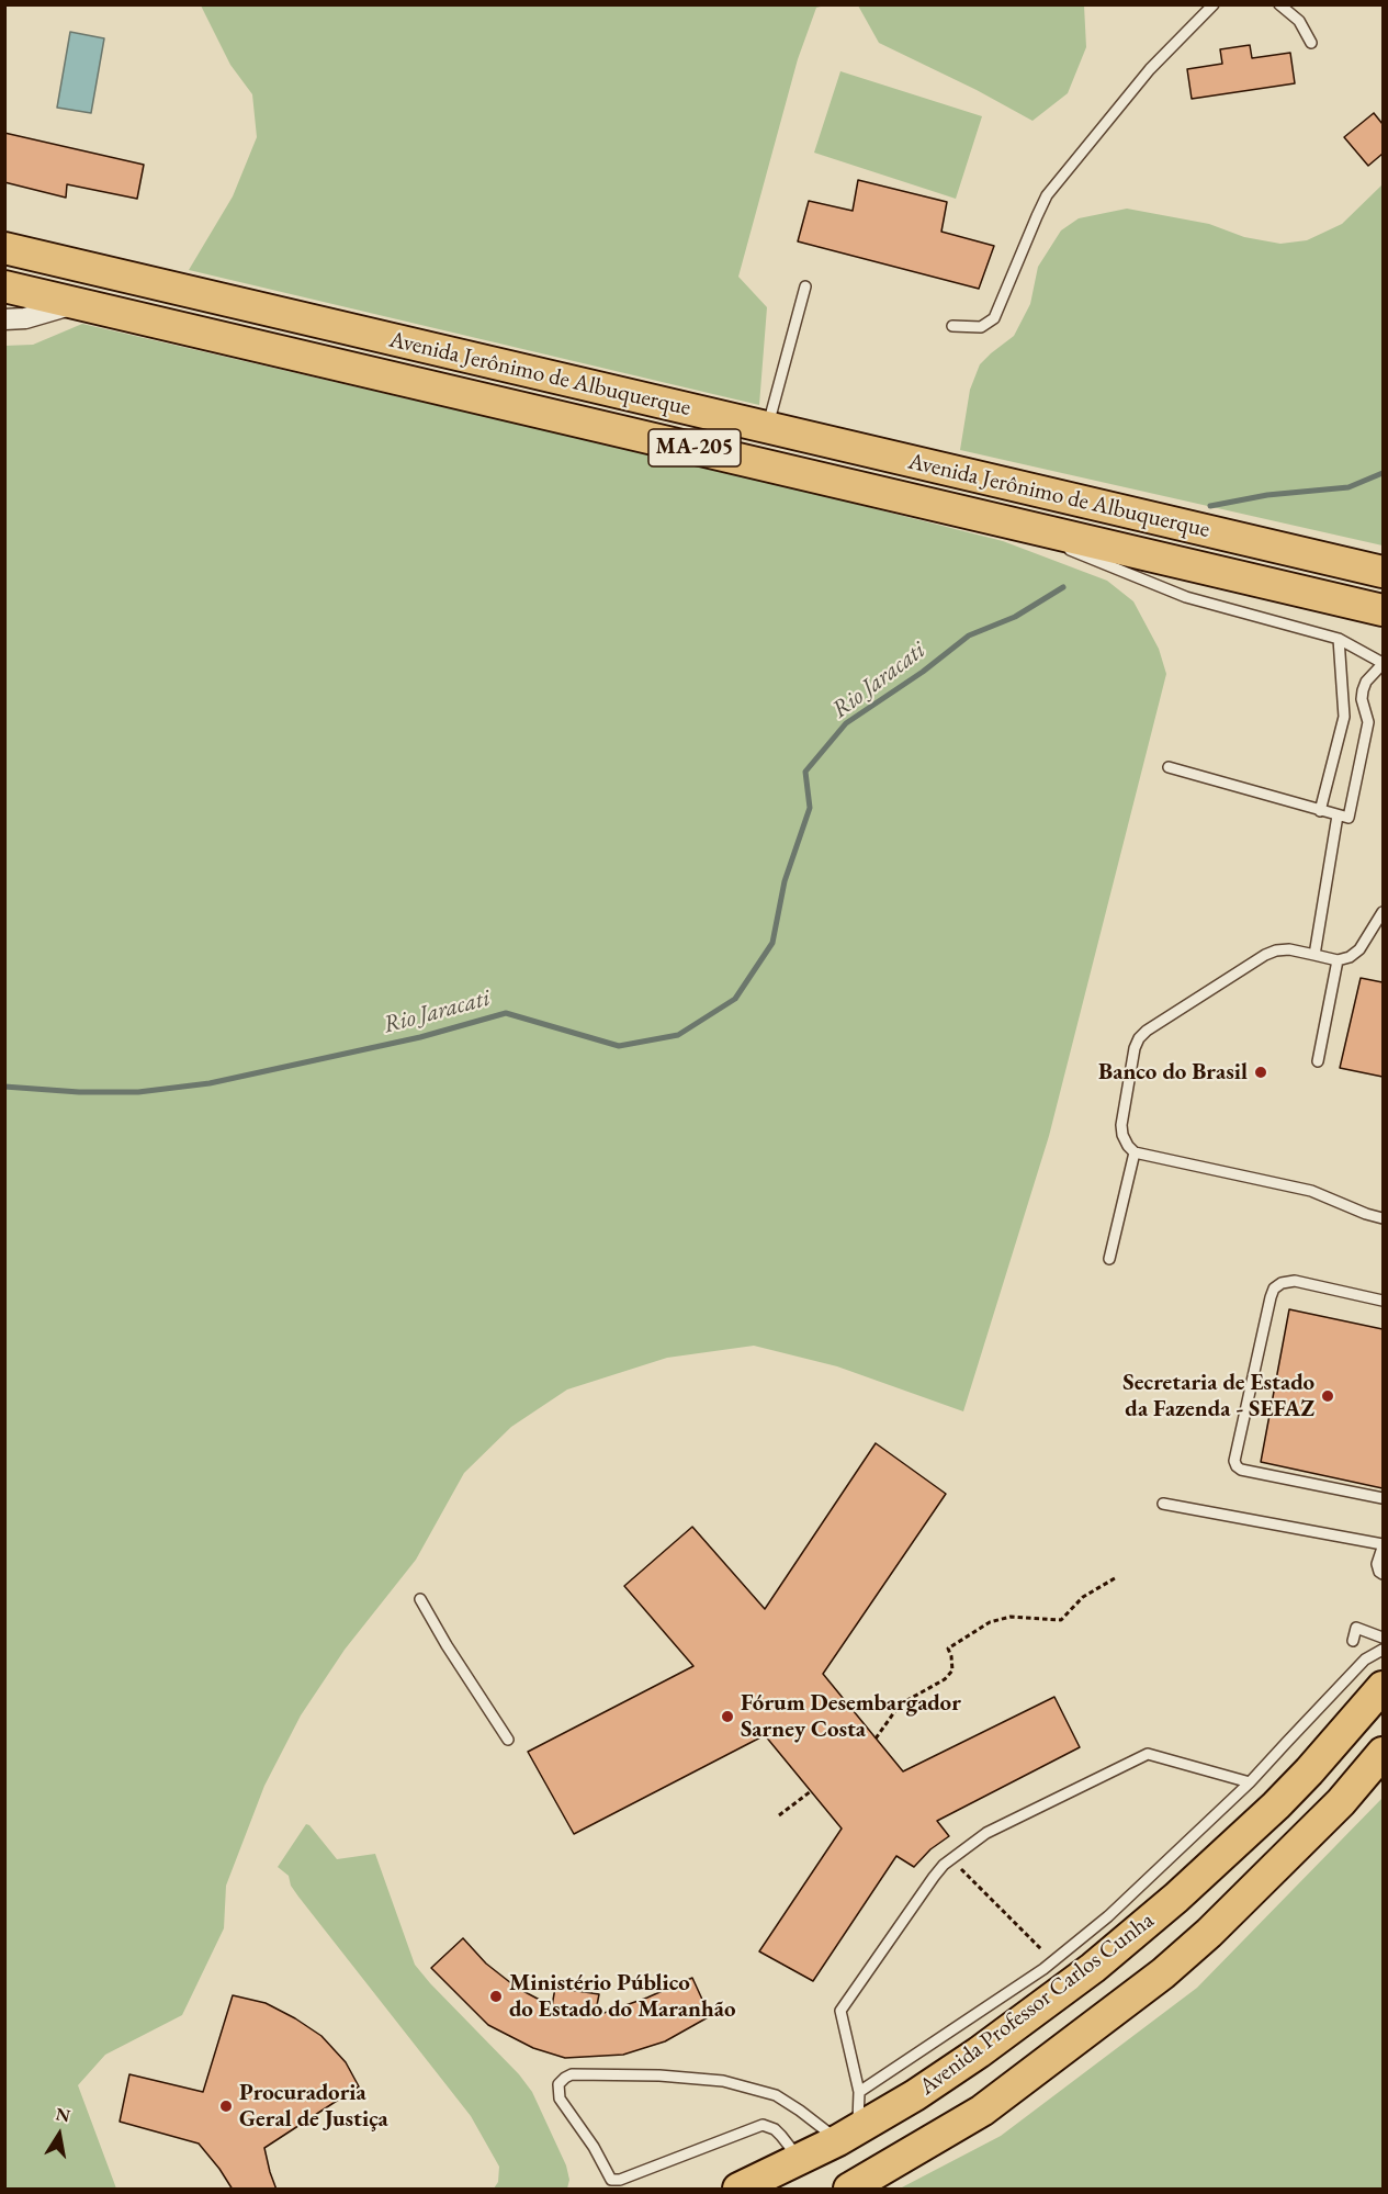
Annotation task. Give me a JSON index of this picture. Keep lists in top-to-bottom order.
{
  "streets": {
    "main road": ["Avenida Jerônimo de Albuquerque", "MA-205", "Avenida Professor Carlos Cunha"]
  },
  "water": ["Rio Jaracati"],
  "places": [
    "Banco do Brasil",
    "Secretaria de Estado da Fazenda - SEFAZ",
    "Fórum Desembargador Sarney Costa",
    "Ministério Público do Estado do Maranhão",
    "Procuradoria Geral de Justiça"
  ],
  "north": "top"
}
